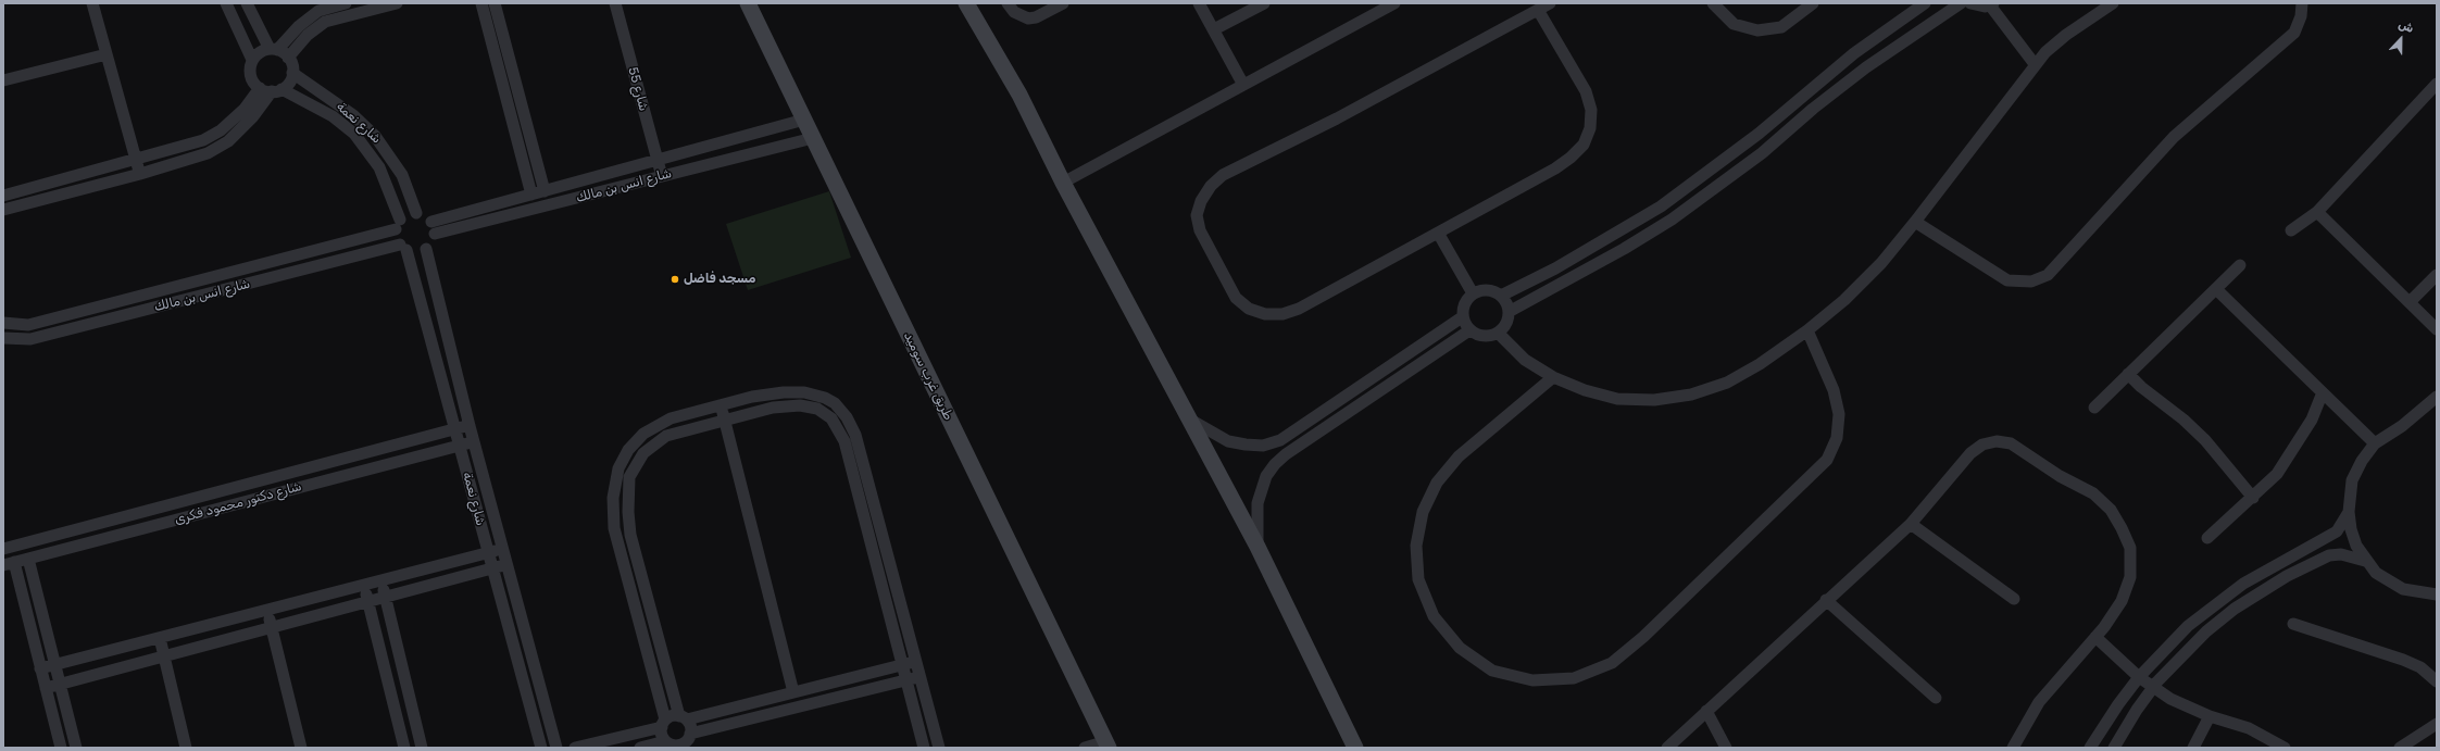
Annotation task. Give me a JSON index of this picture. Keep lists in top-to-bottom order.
{
  "streets": {
    "street": [
      "شارع 55",
      "شارع نعمة",
      "شارع انس بن مالك",
      "طريق غرب سوميد",
      "شارع دكتور محمود فكرى"
    ]
  },
  "crossings": [
    ["شارع 55", "شارع انس بن مالك"],
    ["شارع نعمة", "شارع انس بن مالك"],
    ["شارع نعمة", "شارع دكتور محمود فكرى"],
    ["شارع انس بن مالك", "طريق غرب سوميد"]
  ],
  "places": ["مسجد فاضل"],
  "north": "top"
}
